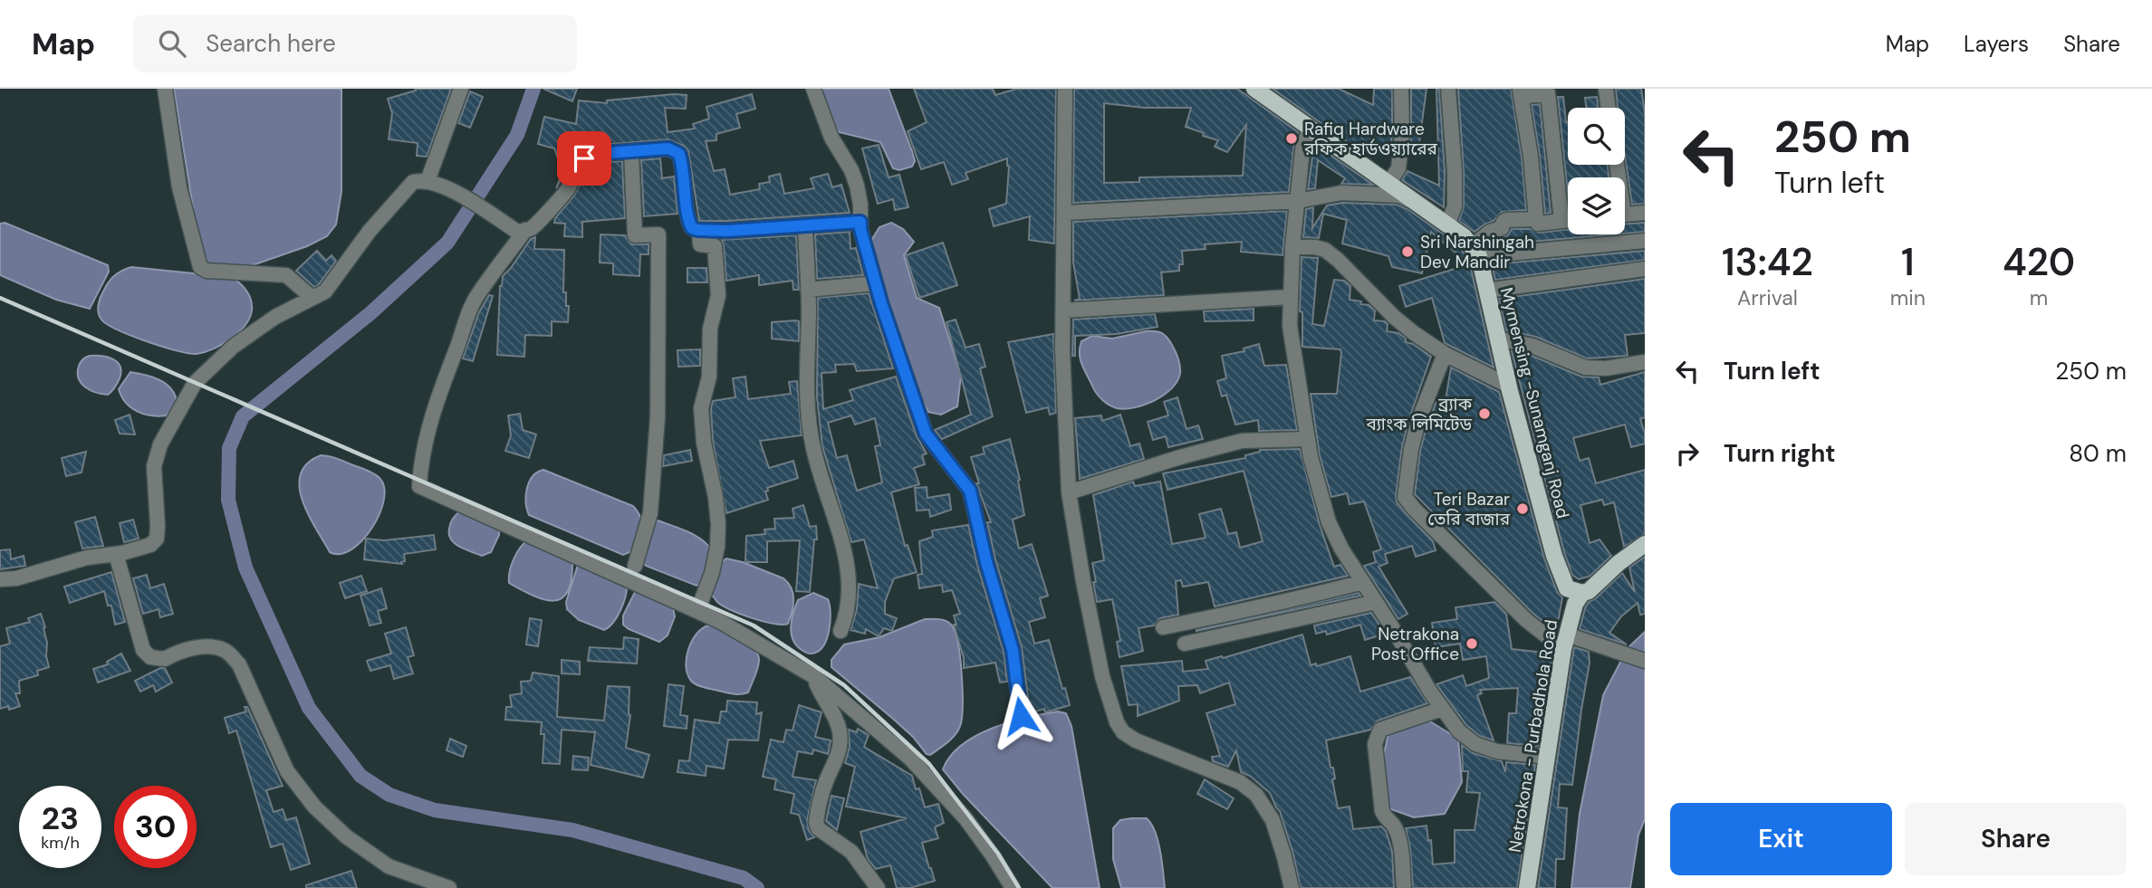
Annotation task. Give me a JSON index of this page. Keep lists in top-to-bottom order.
{
  "streets": {
    "main road": ["Mymensing -Sunamganj Road", "Netrokona - Purbadhola Road"]
  },
  "crossings": [
    ["Mymensing -Sunamganj Road", "Netrokona - Purbadhola Road"]
  ],
  "places": [
    "Rafiq Hardware রফিক হার্ডওয়্যারের",
    "Sri Narshingah Dev Mandir",
    "ব্র্যাক ব্যাংক লিমিটেড",
    "Teri Bazar তেরি বাজার",
    "Netrakona Post Office"
  ],
  "page": {
    "header": "Map",
    "search": "Search here",
    "nav": ["Map", "Layers", "Share"],
    "turn": ["250 m", "Turn left"],
    "eta": [
      "13:42",
      "Arrival",
      "1",
      "min",
      "420",
      "m"
    ],
    "list": [
      {
        "name": "Turn left",
        "value": "250 m"
      },
      {
        "name": "Turn right",
        "value": "80 m"
      }
    ],
    "speed": "23 km/h",
    "limit": "30",
    "buttons": ["Exit", "Share"]
  }
}
